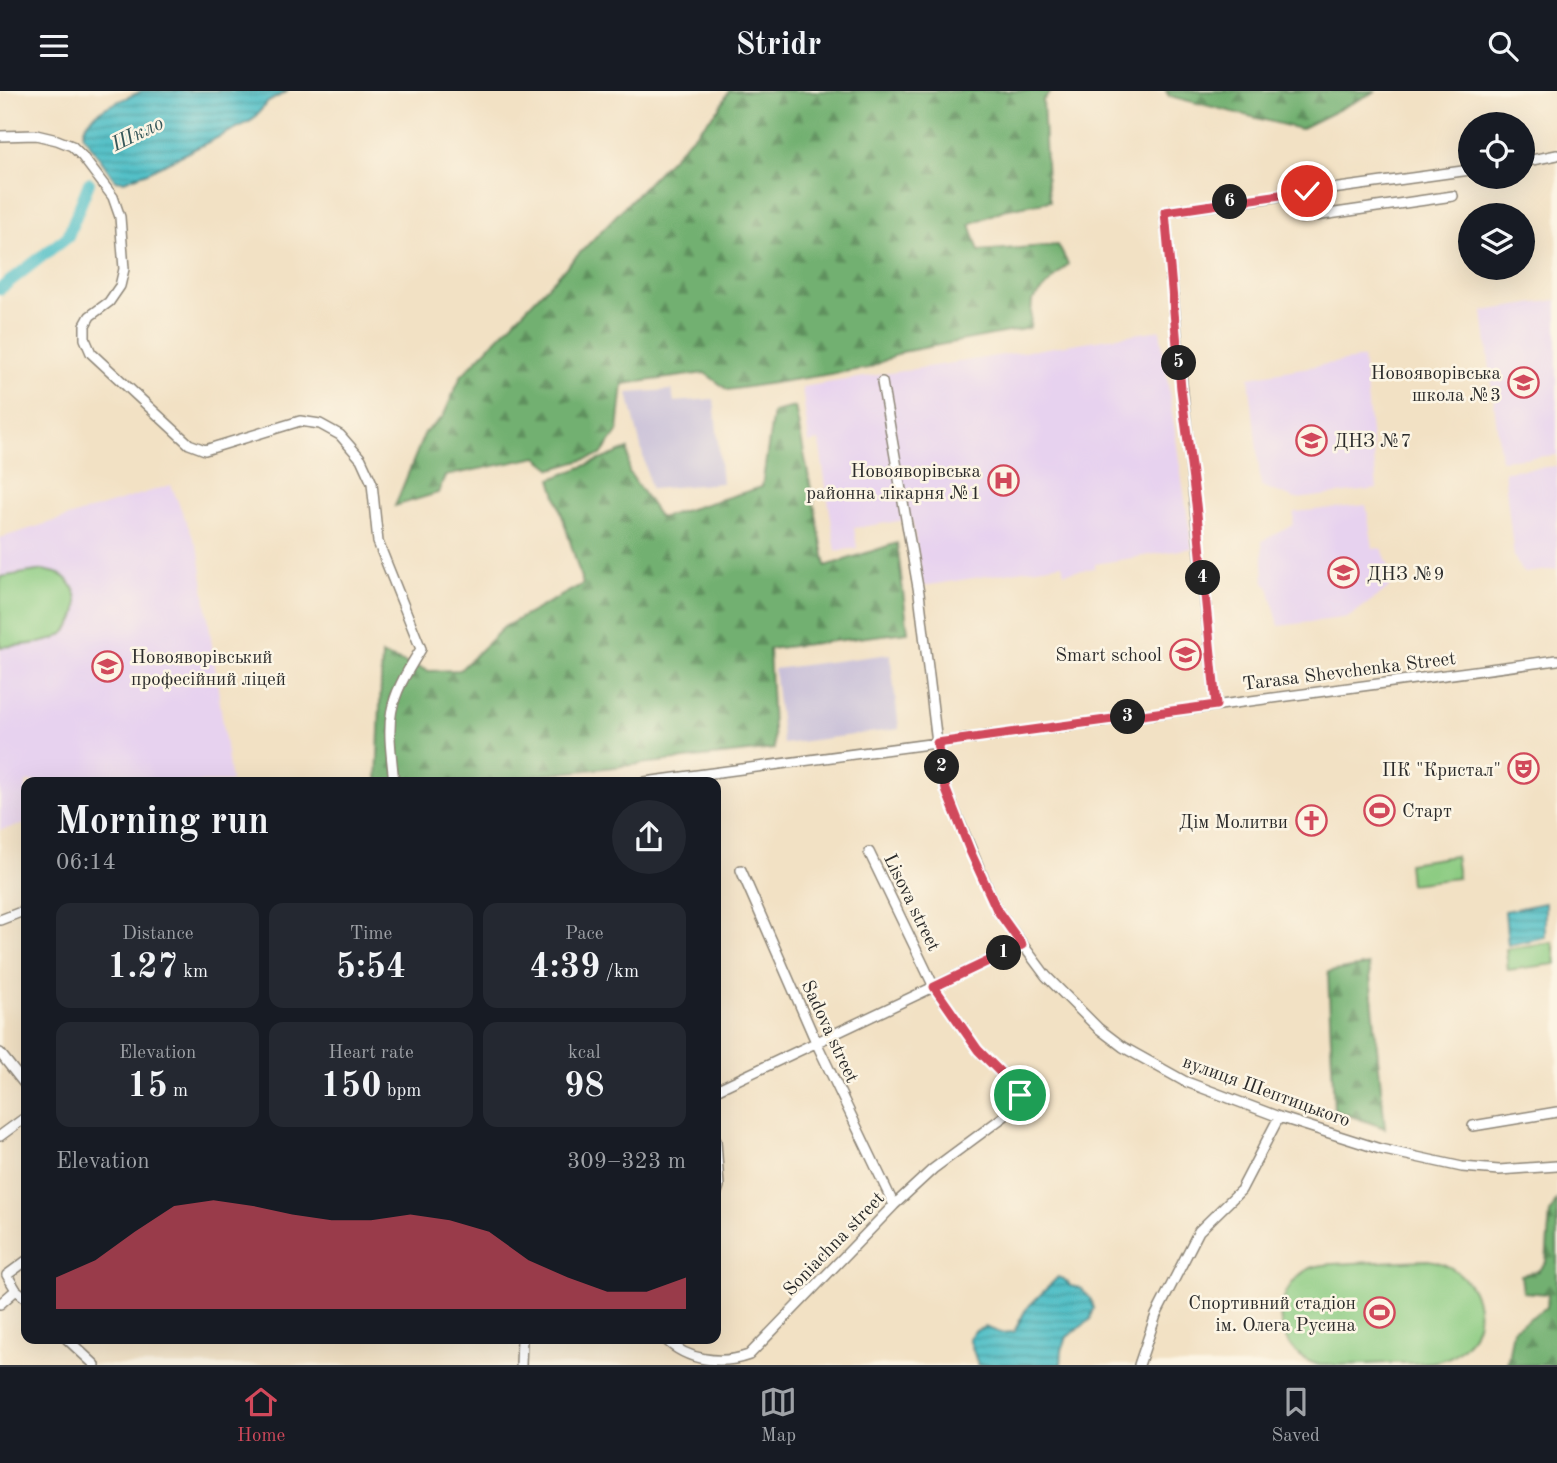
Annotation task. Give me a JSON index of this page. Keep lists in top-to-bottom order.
{
  "streets": {
    "street": [
      "Tarasa Shevchenka Street",
      "Lisova street",
      "Sadova street",
      "вулиця Шептицького",
      "Soniachna street"
    ]
  },
  "crossings": [
    ["Tarasa Shevchenka Street", "вулиця Шептицького"],
    ["Lisova street", "Soniachna street"],
    ["Sadova street", "Soniachna street"]
  ],
  "water": ["Шкло"],
  "places": {
    "school or university": [
      "Новояворівська школа №3",
      "ДНЗ №7",
      "ДНЗ №9",
      "Smart school",
      "Новояворівський професійний ліцей"
    ],
    "hospital": ["Новояворівська районна лікарня №1"],
    "theatre": ["ПК \"Кристал\""],
    "sports": ["Старт", "Спортивний стадіон ім. Олега Русина"],
    "church": ["Дім Молитви"]
  },
  "page": {
    "header": "Stridr",
    "pins": [
      "6",
      "5",
      "4",
      "3",
      "2",
      "1"
    ],
    "heading": ["Morning run", "06:14"],
    "stats": [
      ["Distance", "1.27 km"],
      ["Time", "5:54"],
      ["Pace", "4:39 /km"],
      ["Elevation", "15 m"],
      ["Heart rate", "150 bpm"],
      ["kcal", "98"]
    ],
    "chart": ["Elevation", "309–323 m"],
    "tabs": ["Home", "Map", "Saved"]
  }
}
